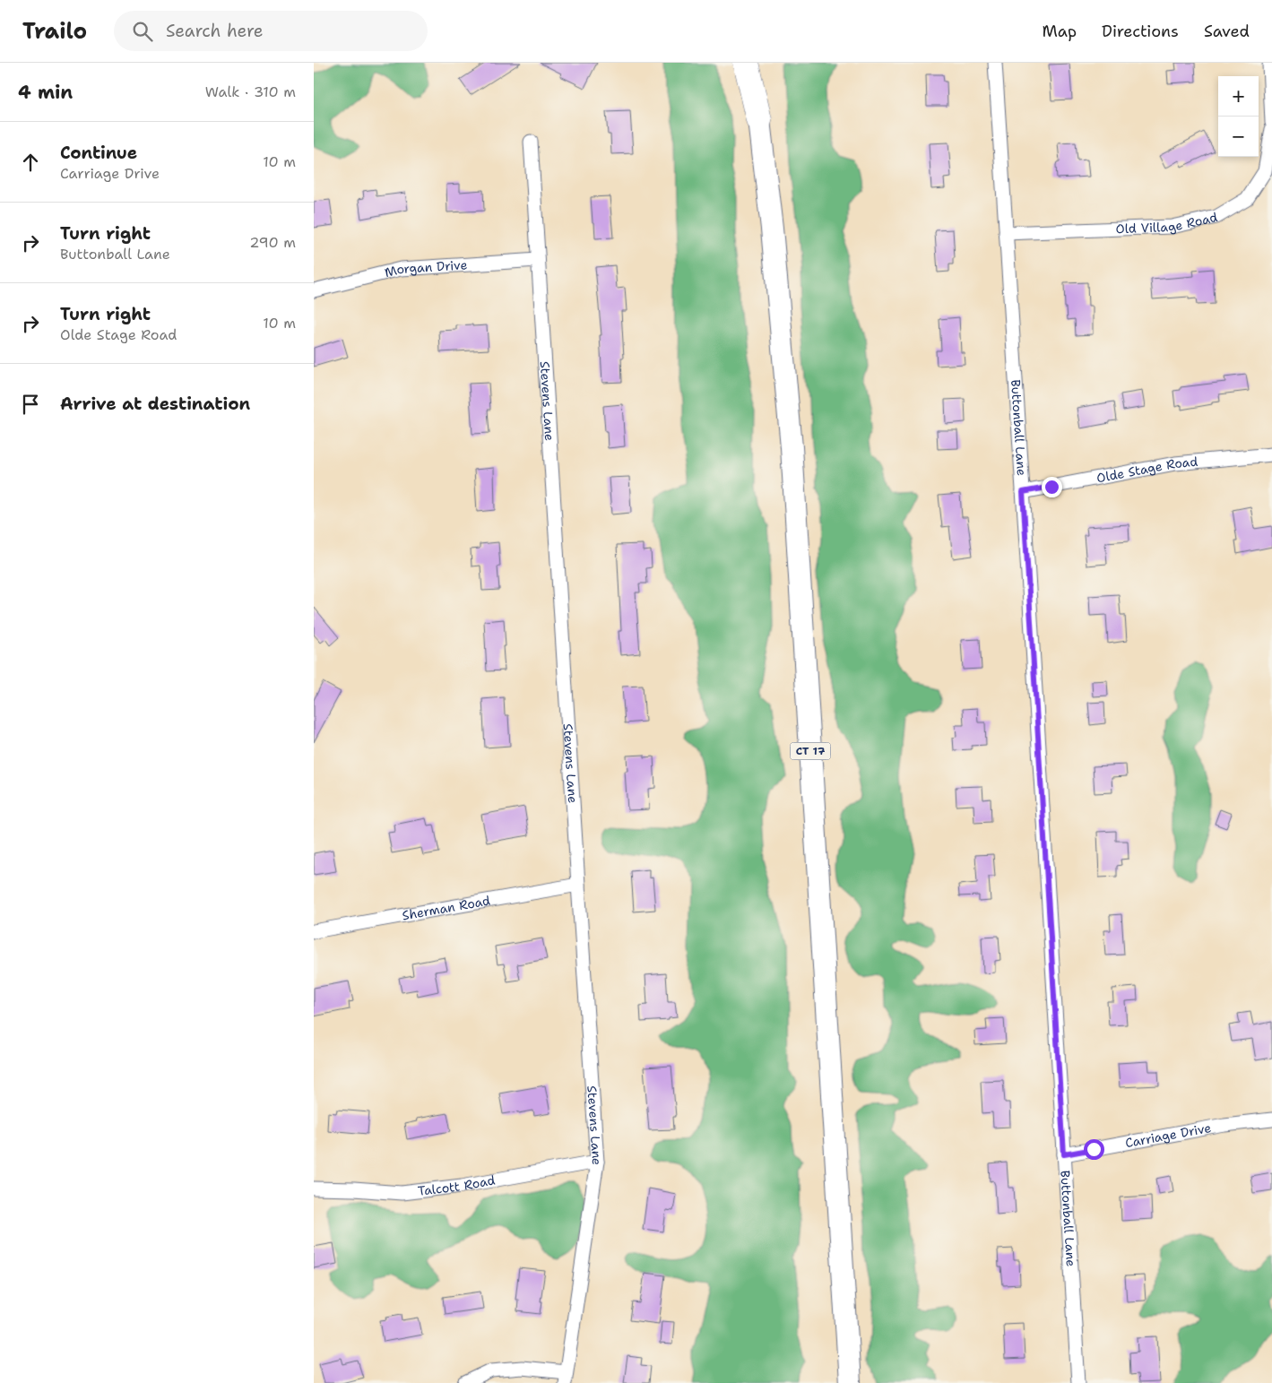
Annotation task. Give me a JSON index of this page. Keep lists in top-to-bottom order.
{
  "streets": {
    "highway": ["CT 17"],
    "street": [
      "Old Village Road",
      "Morgan Drive",
      "Stevens Lane",
      "Buttonball Lane",
      "Olde Stage Road",
      "Sherman Road",
      "Carriage Drive",
      "Talcott Road"
    ]
  },
  "crossings": [
    ["Old Village Road", "Buttonball Lane"],
    ["Morgan Drive", "Stevens Lane"],
    ["Stevens Lane", "Sherman Road"],
    ["Stevens Lane", "Talcott Road"],
    ["Buttonball Lane", "Olde Stage Road"],
    ["Buttonball Lane", "Carriage Drive"]
  ],
  "page": {
    "header": "Trailo",
    "search": "Search here",
    "nav": ["Map", "Directions", "Saved"],
    "heading": ["4 min", "Walk · 310 m"],
    "map_buttons": ["+", "−"],
    "list": [
      ["Continue", "Carriage Drive", "10 m"],
      ["Turn right", "Buttonball Lane", "290 m"],
      ["Turn right", "Olde Stage Road", "10 m"],
      "Arrive at destination"
    ]
  }
}
